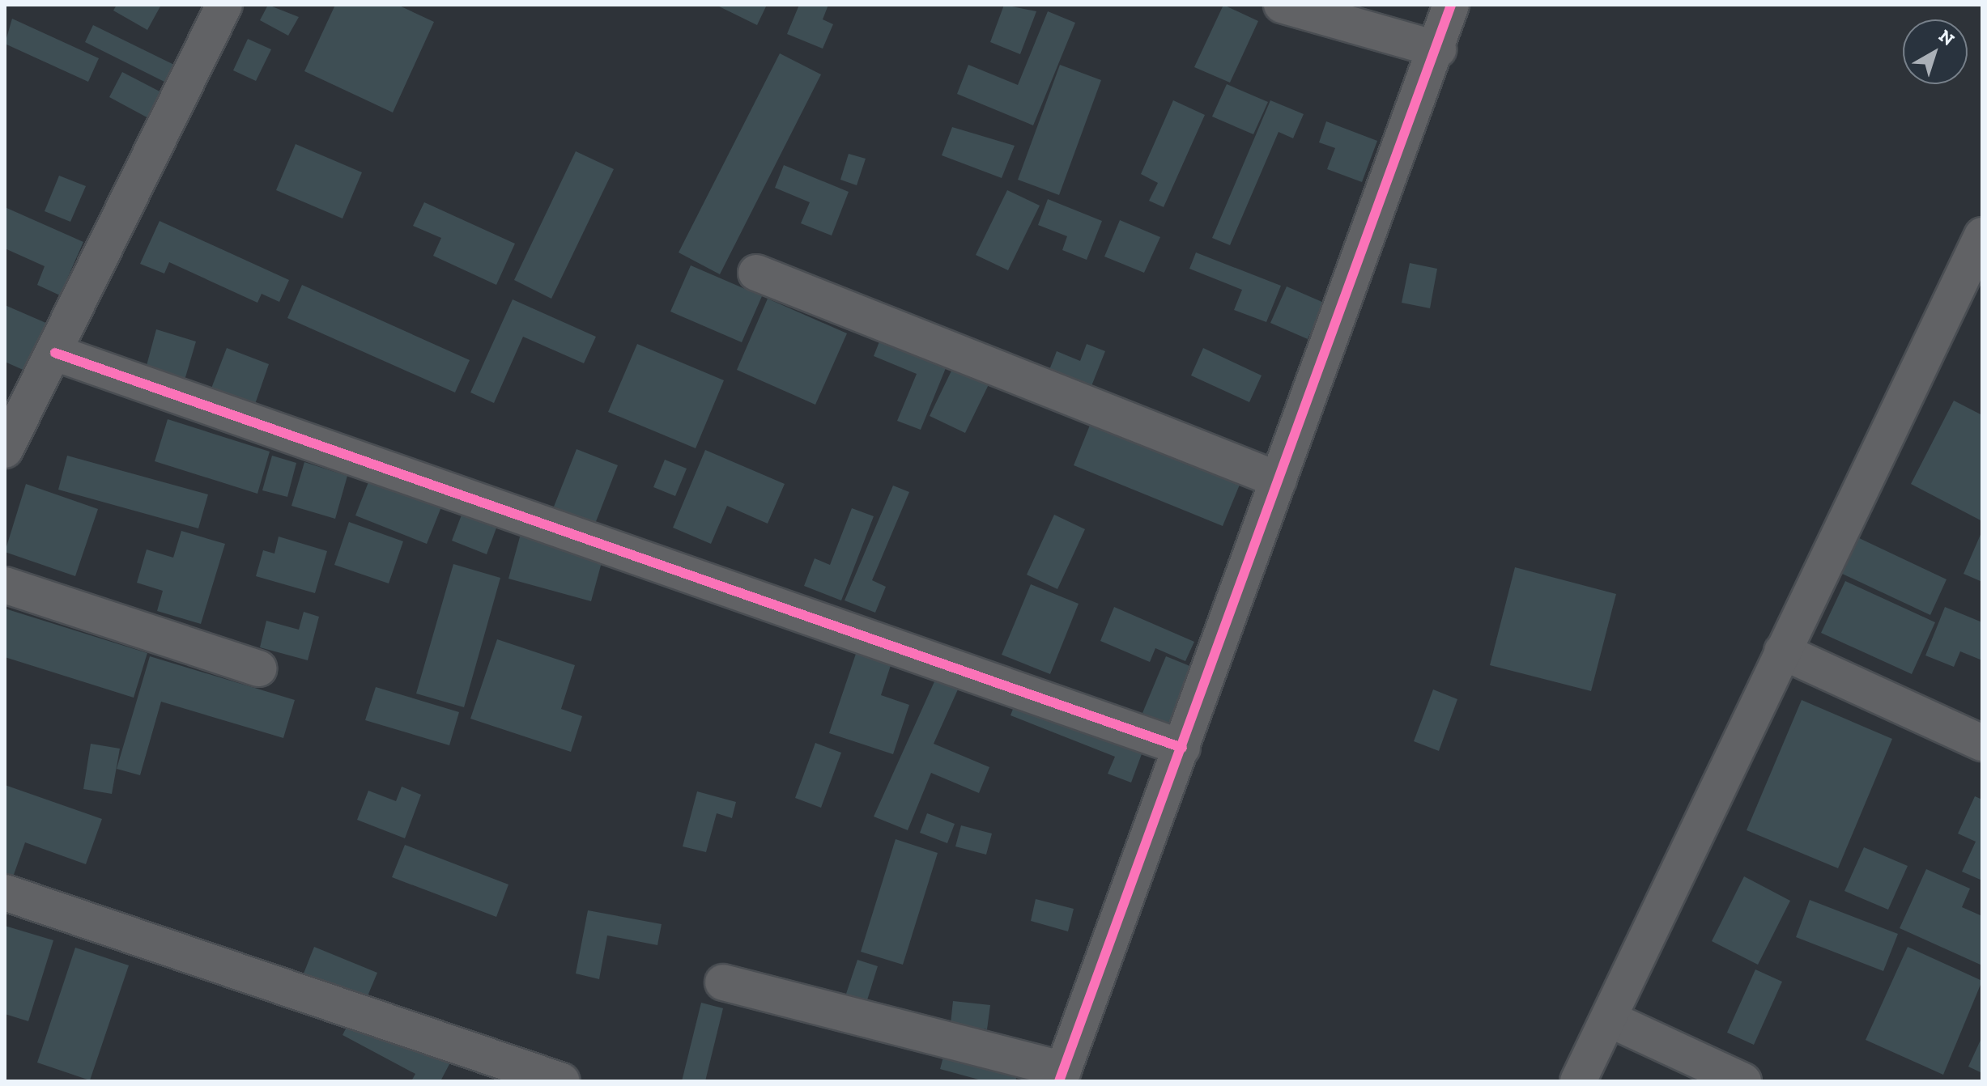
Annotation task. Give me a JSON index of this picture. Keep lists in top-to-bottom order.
{
  "north": "top right"
}
